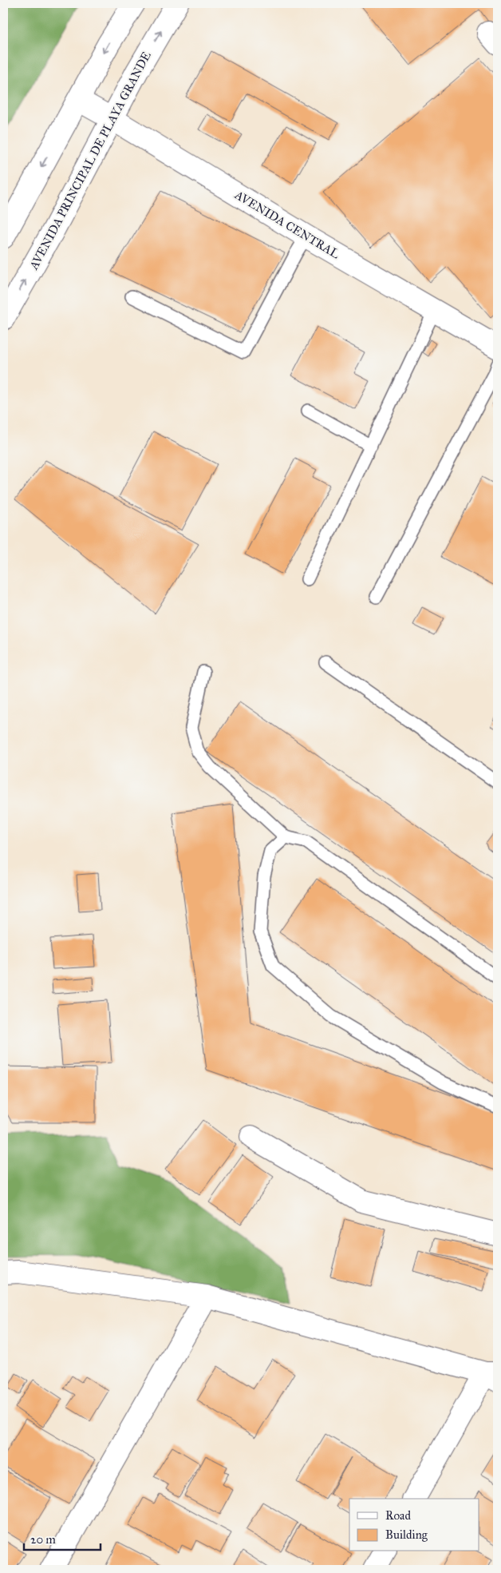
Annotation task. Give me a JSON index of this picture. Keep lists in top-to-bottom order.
{
  "streets": {
    "street": ["AVENIDA PRINCIPAL DE PLAYA GRANDE", "AVENIDA CENTRAL"]
  },
  "crossings": [
    ["AVENIDA PRINCIPAL DE PLAYA GRANDE", "AVENIDA CENTRAL"]
  ],
  "legend": ["Road", "Building"],
  "scale_bar": "20 m"
}
